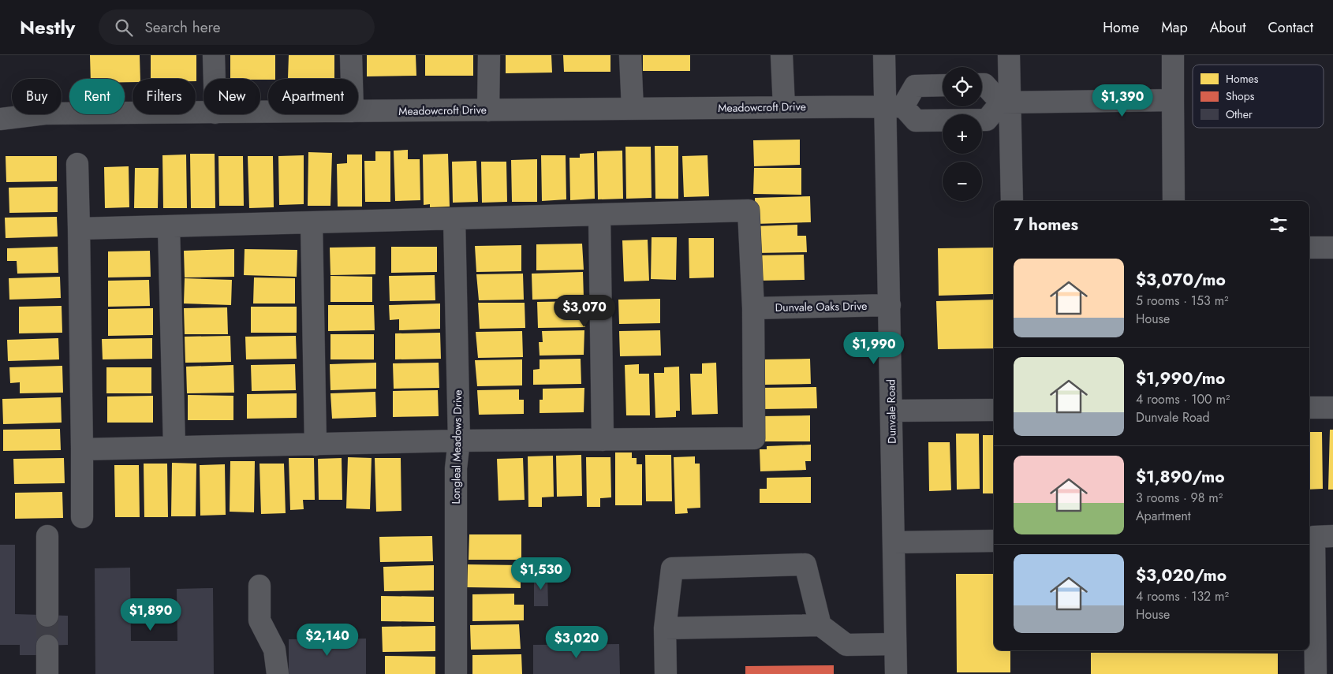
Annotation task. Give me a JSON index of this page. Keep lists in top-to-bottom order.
{
  "streets": {
    "street": [
      "Meadowcroft Drive",
      "Dunvale Oaks Drive",
      "Dunvale Road",
      "Longleal Meadows Drive"
    ]
  },
  "crossings": [
    ["Meadowcroft Drive", "Dunvale Road"],
    ["Dunvale Oaks Drive", "Dunvale Road"]
  ],
  "legend": ["Homes", "Shops", "Other"],
  "page": {
    "header": "Nestly",
    "search": "Search here",
    "nav": [
      "Home",
      "Map",
      "About",
      "Contact"
    ],
    "map_buttons": ["+", "−"],
    "chip": [
      "Buy",
      "Rent",
      "Filters",
      "New",
      "Apartment"
    ],
    "price": [
      "$1,390",
      "$3,070",
      "$1,990",
      "$1,530",
      "$1,890",
      "$2,140",
      "$3,020"
    ],
    "heading": "7 homes",
    "list": [
      {
        "name": "$3,070/mo",
        "note": "5 rooms · 153 m² · House"
      },
      {
        "name": "$1,990/mo",
        "note": "4 rooms · 100 m² · Dunvale Road"
      },
      {
        "name": "$1,890/mo",
        "note": "3 rooms · 98 m² · Apartment"
      },
      {
        "name": "$3,020/mo",
        "note": "4 rooms · 132 m² · House"
      }
    ]
  }
}
